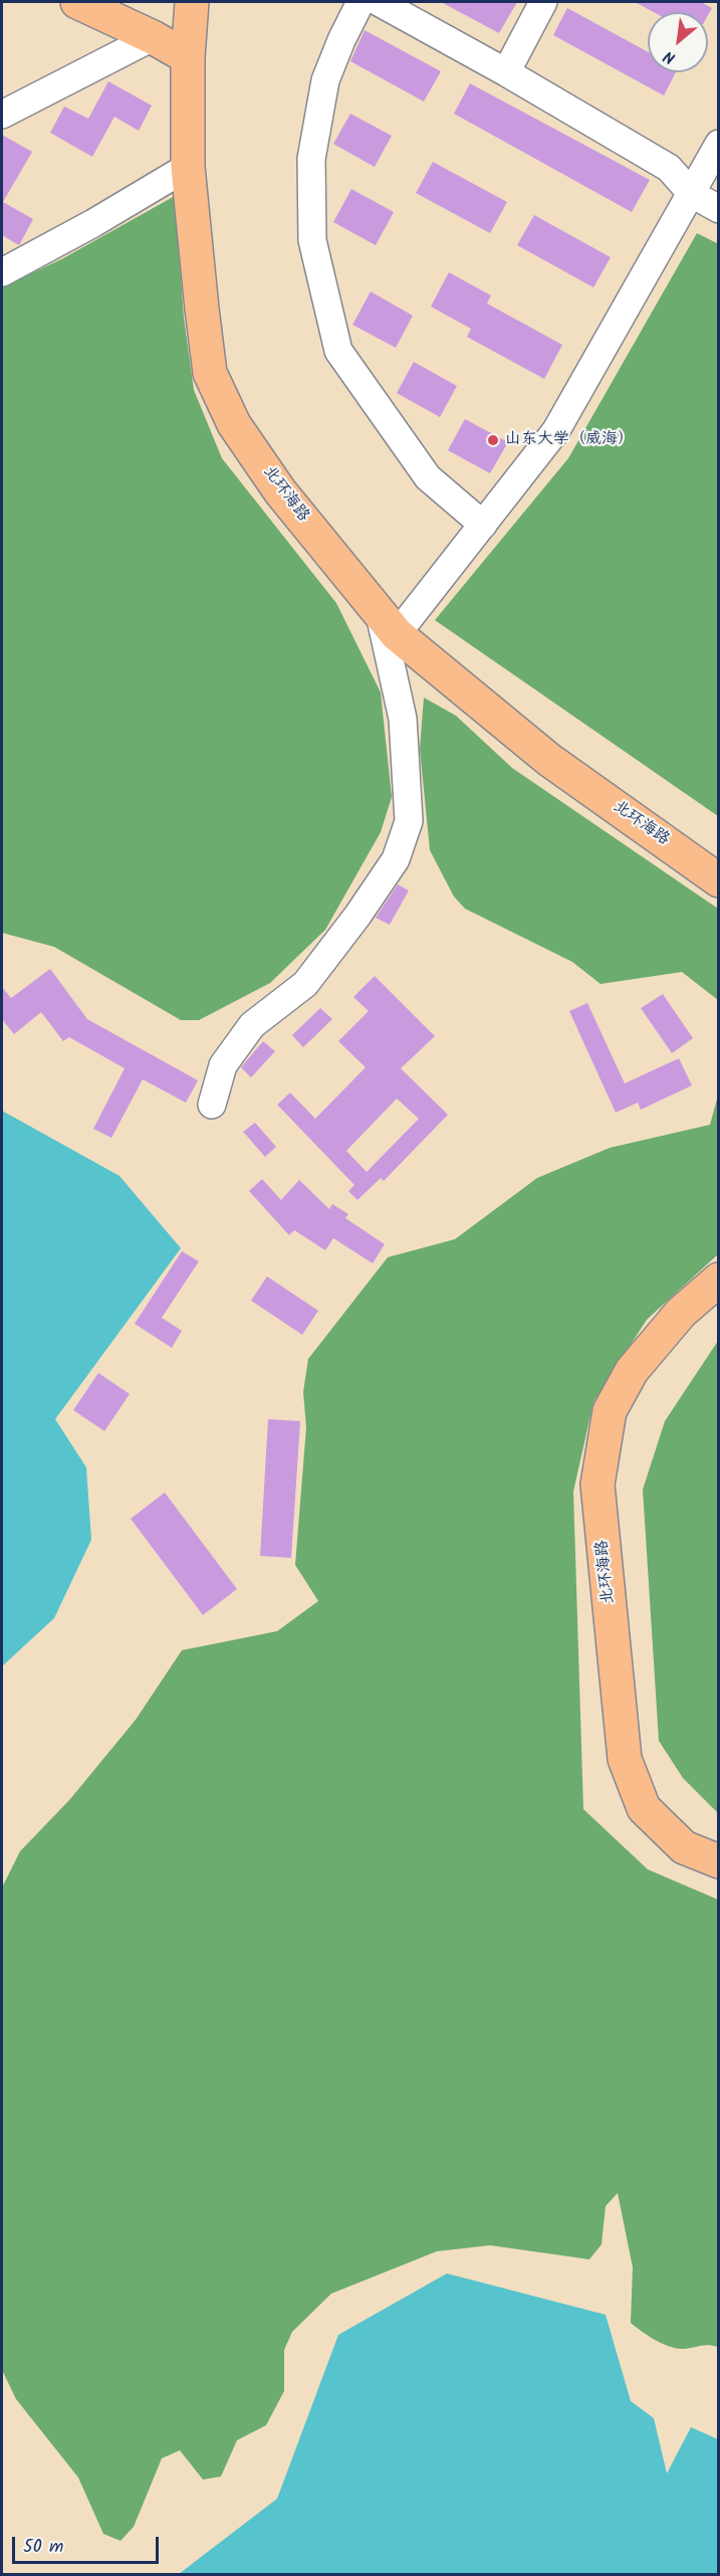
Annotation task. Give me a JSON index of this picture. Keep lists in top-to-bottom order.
{
  "streets": {
    "main road": ["北环海路"]
  },
  "places": ["山东大学（威海）"],
  "scale_bar": "50 m",
  "north": "bottom left"
}
